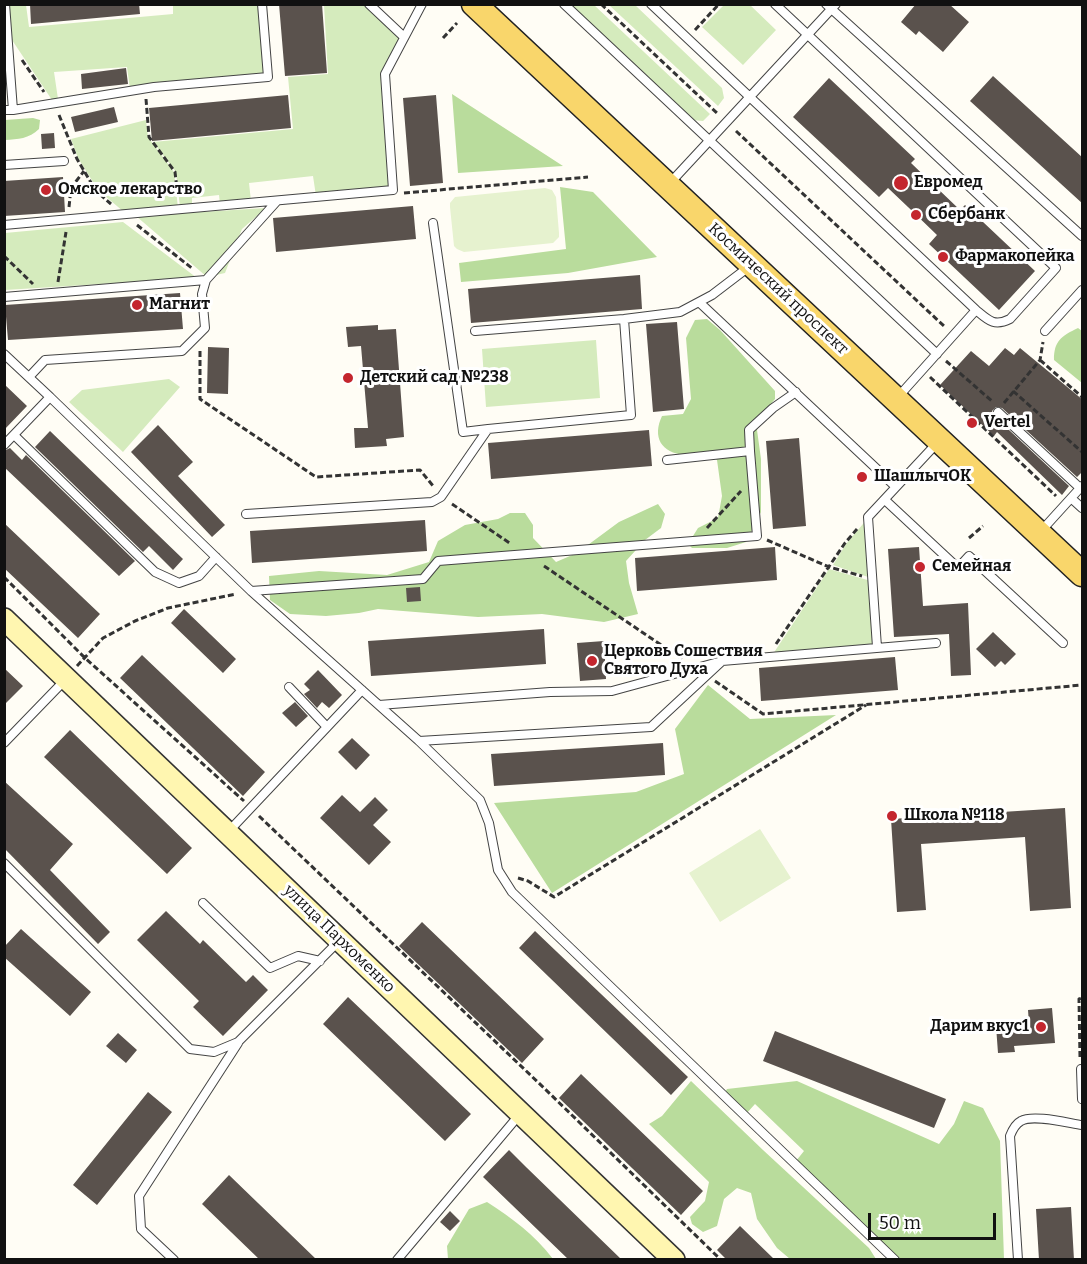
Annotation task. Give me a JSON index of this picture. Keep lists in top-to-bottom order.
{
  "streets": {
    "main road": ["Космический проспект"],
    "street": ["улица Пархоменко"]
  },
  "places": [
    "Евромед",
    "Омское лекарство",
    "Сбербанк",
    "Фармакопейка",
    "Магнит",
    "Детский сад №238",
    "Vertel",
    "ШашлычОК",
    "Семейная",
    "Церковь Сошествия Святого Духа",
    "Школа №118",
    "Дарим вкус1"
  ],
  "scale_bar": "50 m"
}
